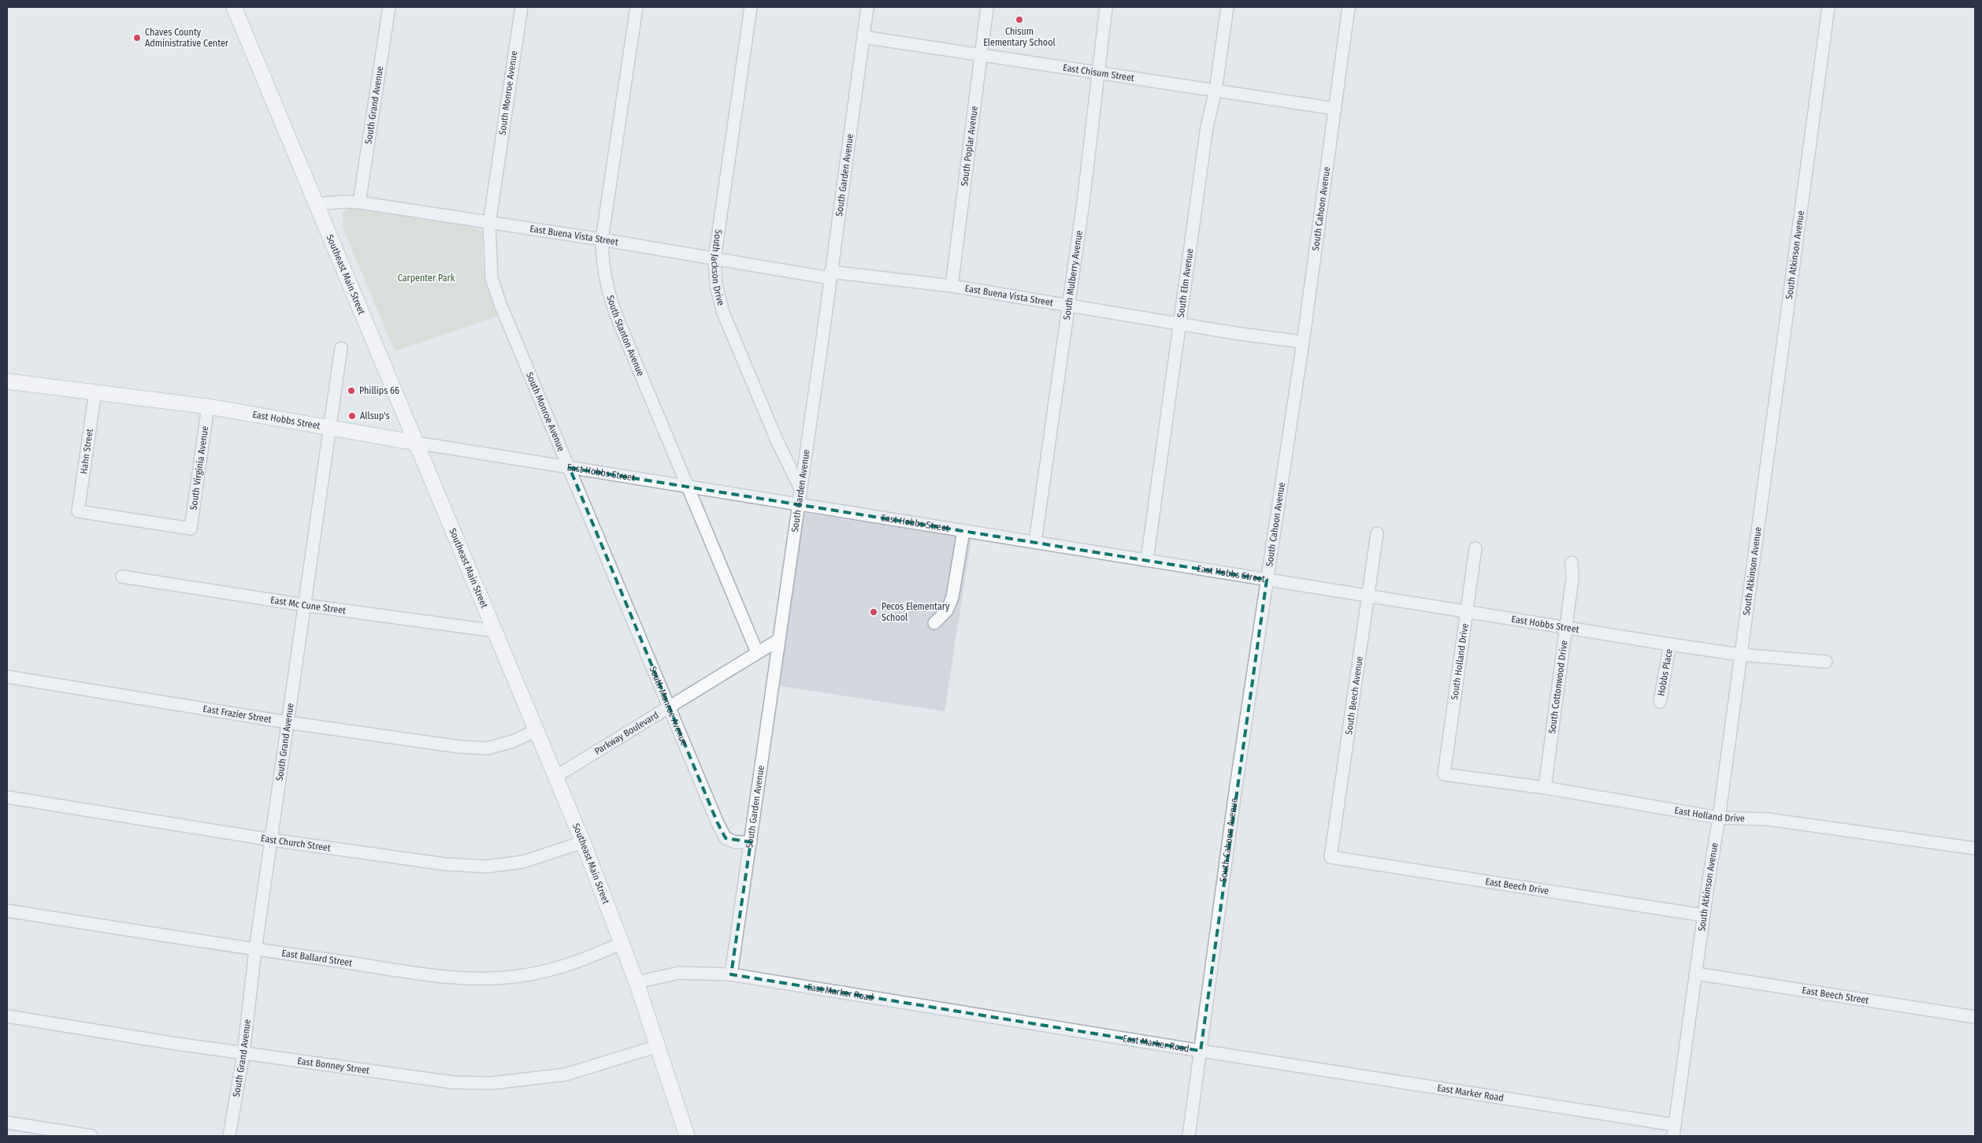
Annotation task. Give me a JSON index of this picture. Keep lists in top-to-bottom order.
{
  "streets": {
    "main road": ["Southeast Main Street", "East Hobbs Street"],
    "street": [
      "East Chisum Street",
      "South Monroe Avenue",
      "South Grand Avenue",
      "South Poplar Avenue",
      "South Garden Avenue",
      "South Cahoon Avenue",
      "East Buena Vista Street",
      "South Atkinson Avenue",
      "South Jackson Drive",
      "South Mulberry Avenue",
      "South Elm Avenue",
      "South Stanton Avenue",
      "Hahn Street",
      "South Virginia Avenue",
      "East Mc Cune Street",
      "South Holland Drive",
      "Hobbs Place",
      "South Cottonwood Drive",
      "South Beech Avenue",
      "East Frazier Street",
      "Parkway Boulevard",
      "East Holland Drive",
      "East Church Street",
      "East Beech Drive",
      "East Ballard Street",
      "East Marker Road",
      "East Beech Street",
      "East Bonney Street"
    ]
  },
  "crossings": [
    ["East Chisum Street", "South Poplar Avenue"],
    ["East Chisum Street", "South Garden Avenue"],
    ["East Chisum Street", "South Cahoon Avenue"],
    ["East Chisum Street", "South Mulberry Avenue"],
    ["East Chisum Street", "South Elm Avenue"],
    ["South Monroe Avenue", "South Garden Avenue"],
    ["South Monroe Avenue", "East Buena Vista Street"],
    ["South Monroe Avenue", "East Hobbs Street"],
    ["South Monroe Avenue", "Parkway Boulevard"],
    ["South Grand Avenue", "East Buena Vista Street"],
    ["South Grand Avenue", "East Hobbs Street"],
    ["South Grand Avenue", "East Mc Cune Street"],
    ["South Grand Avenue", "East Frazier Street"],
    ["South Grand Avenue", "East Church Street"],
    ["South Grand Avenue", "East Ballard Street"],
    ["South Grand Avenue", "East Bonney Street"],
    ["South Poplar Avenue", "East Buena Vista Street"],
    ["South Garden Avenue", "East Buena Vista Street"],
    ["South Garden Avenue", "South Jackson Drive"],
    ["South Garden Avenue", "East Hobbs Street"],
    ["South Garden Avenue", "Parkway Boulevard"],
    ["South Garden Avenue", "East Marker Road"],
    ["South Cahoon Avenue", "East Buena Vista Street"],
    ["South Cahoon Avenue", "East Hobbs Street"],
    ["South Cahoon Avenue", "East Marker Road"],
    ["East Buena Vista Street", "South Jackson Drive"],
    ["East Buena Vista Street", "Southeast Main Street"],
    ["East Buena Vista Street", "South Mulberry Avenue"],
    ["East Buena Vista Street", "South Elm Avenue"],
    ["East Buena Vista Street", "South Stanton Avenue"],
    ["South Atkinson Avenue", "East Hobbs Street"],
    ["South Atkinson Avenue", "East Holland Drive"],
    ["South Atkinson Avenue", "East Beech Drive"],
    ["South Atkinson Avenue", "East Marker Road"],
    ["South Atkinson Avenue", "East Beech Street"],
    ["Southeast Main Street", "East Hobbs Street"],
    ["Southeast Main Street", "East Mc Cune Street"],
    ["Southeast Main Street", "East Frazier Street"],
    ["Southeast Main Street", "Parkway Boulevard"],
    ["Southeast Main Street", "East Church Street"],
    ["Southeast Main Street", "East Ballard Street"],
    ["Southeast Main Street", "East Marker Road"],
    ["Southeast Main Street", "East Bonney Street"],
    ["South Mulberry Avenue", "East Hobbs Street"],
    ["South Elm Avenue", "East Hobbs Street"],
    ["South Stanton Avenue", "East Hobbs Street"],
    ["South Stanton Avenue", "Parkway Boulevard"],
    ["East Hobbs Street", "Hahn Street"],
    ["East Hobbs Street", "South Virginia Avenue"],
    ["East Hobbs Street", "South Holland Drive"],
    ["East Hobbs Street", "Hobbs Place"],
    ["East Hobbs Street", "South Cottonwood Drive"],
    ["East Hobbs Street", "South Beech Avenue"],
    ["Hahn Street", "South Virginia Avenue"],
    ["South Holland Drive", "East Holland Drive"],
    ["South Cottonwood Drive", "East Holland Drive"],
    ["South Beech Avenue", "East Beech Drive"]
  ],
  "parks": ["Carpenter Park"],
  "places": [
    "Chisum Elementary School",
    "Chaves County Administrative Center",
    "Phillips 66",
    "Allsup's",
    "Pecos Elementary School"
  ]
}
